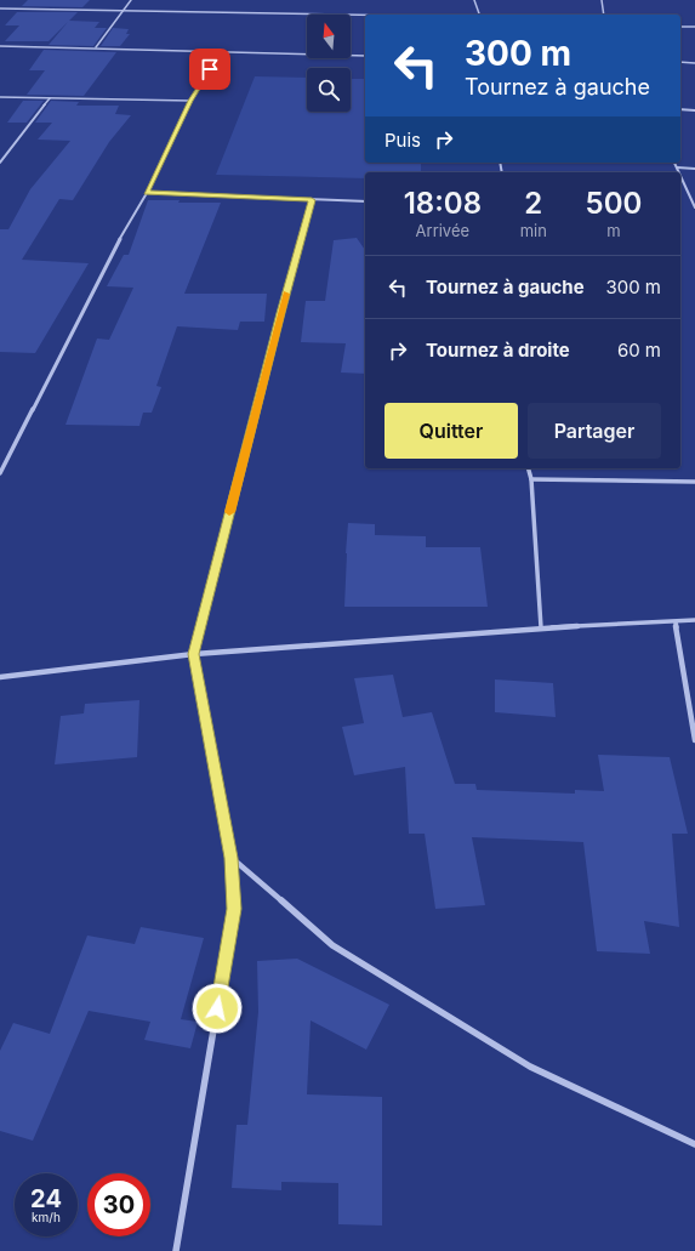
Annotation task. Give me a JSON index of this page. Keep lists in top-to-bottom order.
{
  "north": "top",
  "page": {
    "turn": ["300 m", "Tournez à gauche"],
    "then": "Puis",
    "eta": [
      "18:08",
      "Arrivée",
      "2",
      "min",
      "500",
      "m"
    ],
    "list": [
      {
        "name": "Tournez à gauche",
        "value": "300 m"
      },
      {
        "name": "Tournez à droite",
        "value": "60 m"
      }
    ],
    "buttons": ["Quitter", "Partager"],
    "speed": "24 km/h",
    "limit": "30"
  }
}
